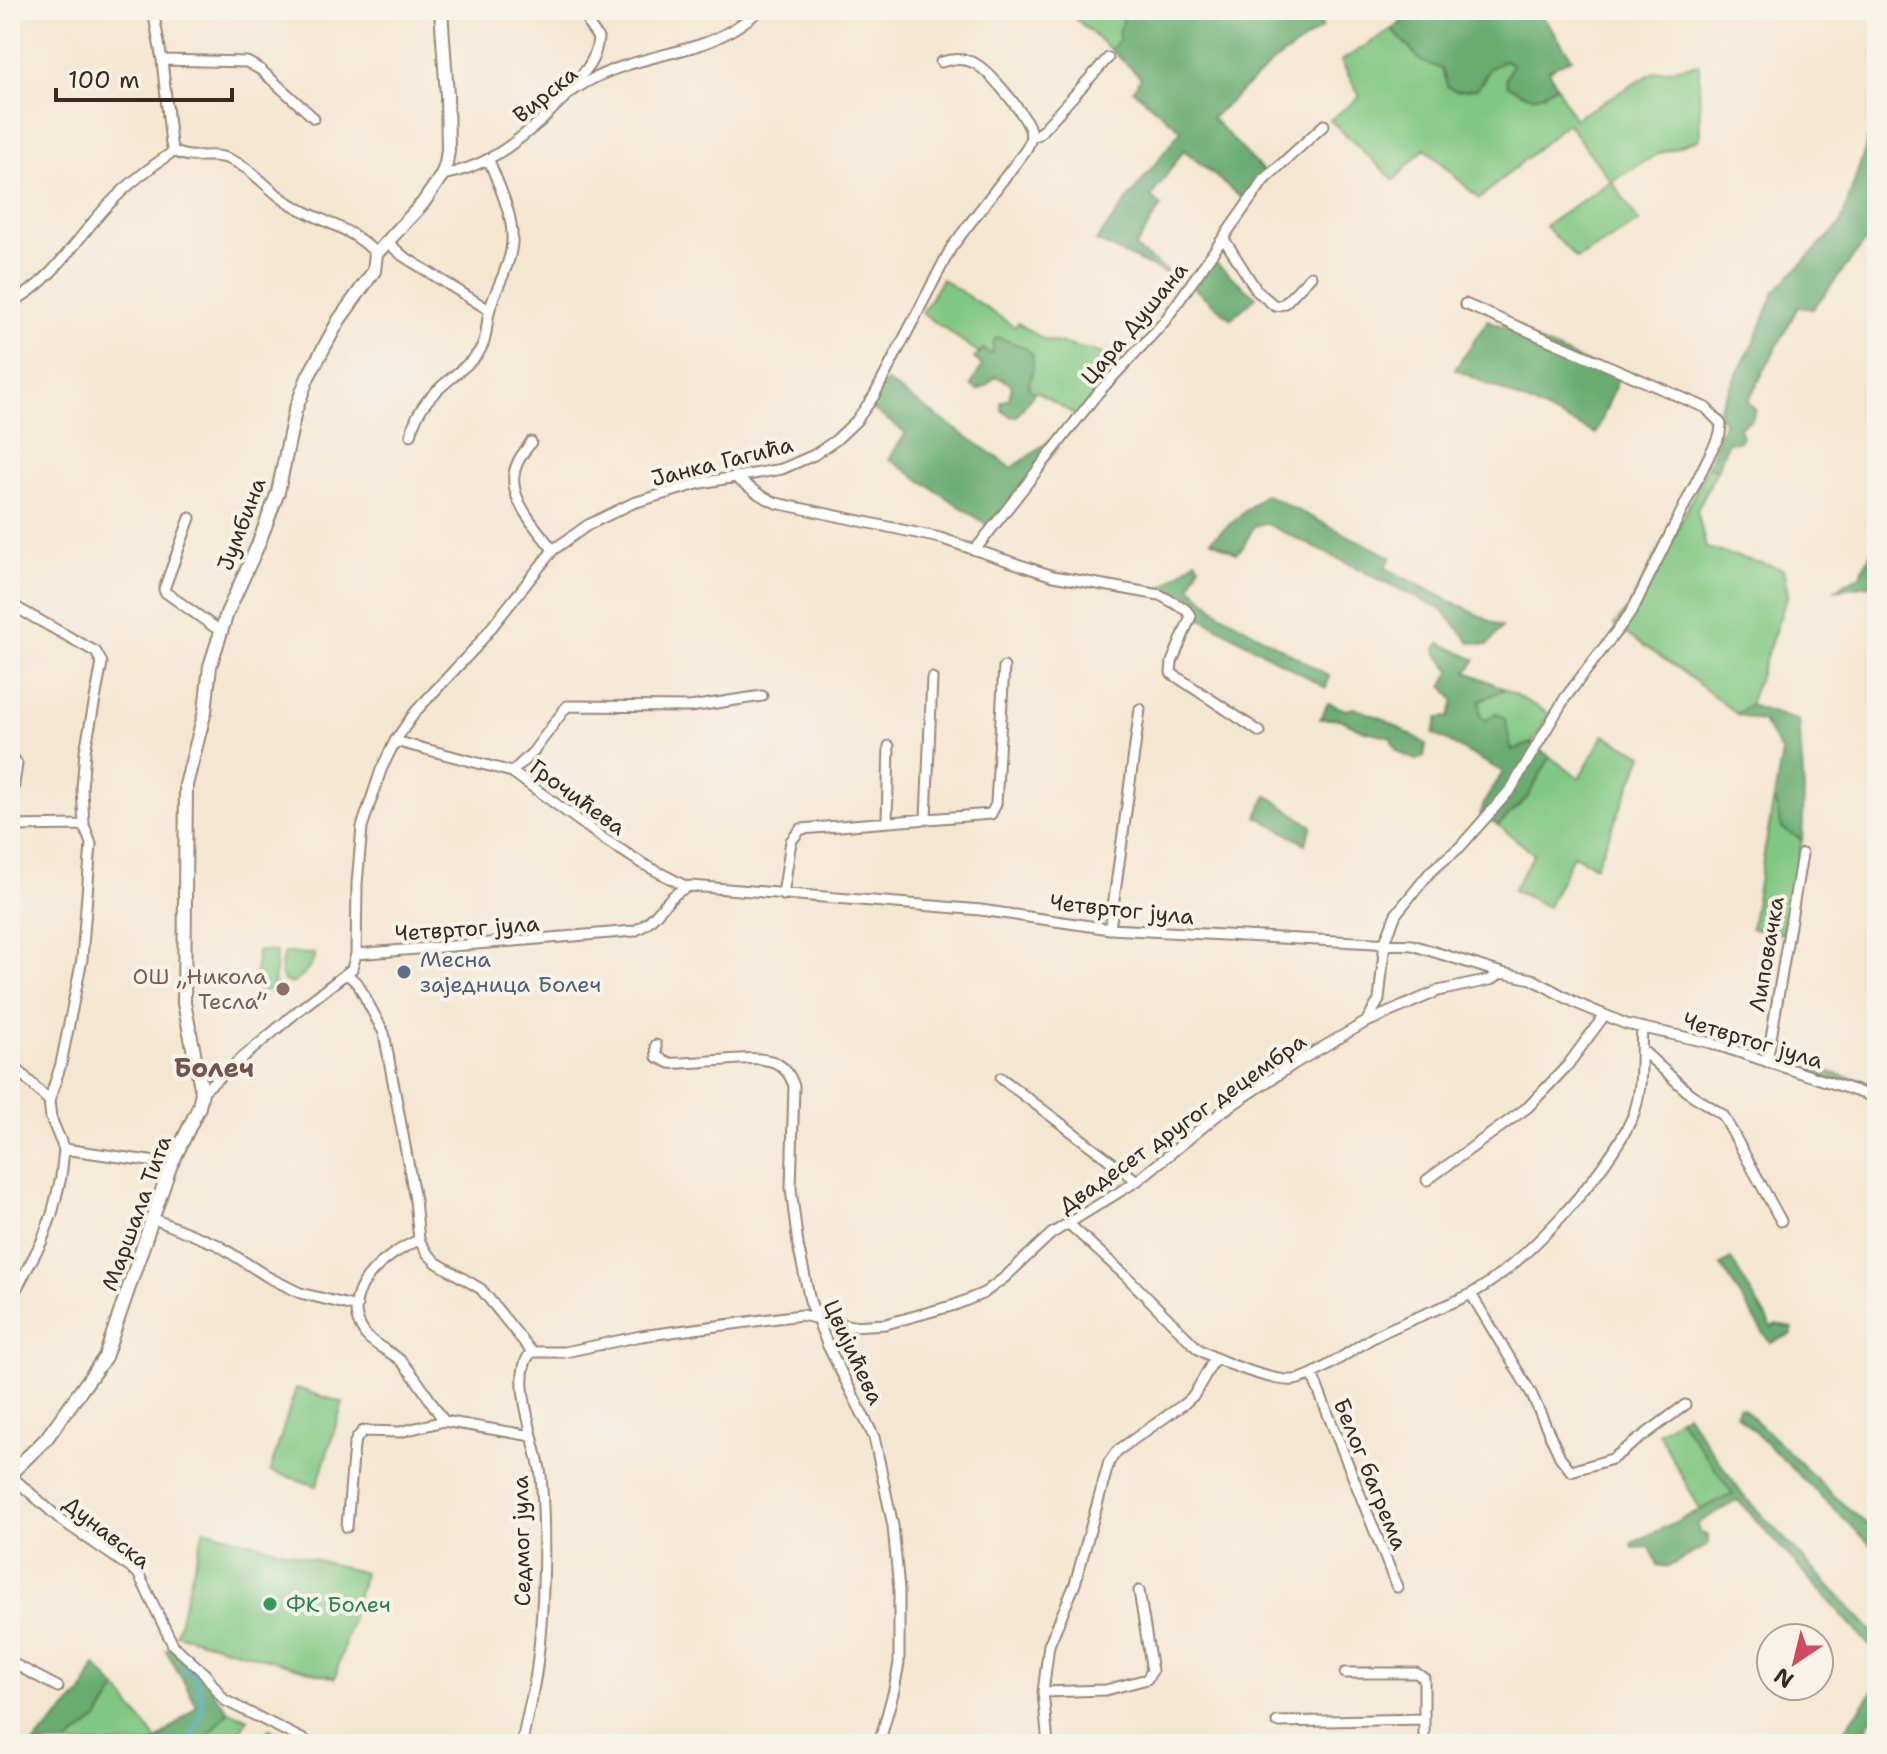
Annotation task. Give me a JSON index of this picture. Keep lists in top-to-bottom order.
{
  "streets": {
    "street": [
      "Вирска",
      "Цара Душана",
      "Јанка Гагића",
      "Јумбина",
      "Грочићева",
      "Четвртог јула",
      "Липовачка",
      "Двадесет другог децембра",
      "Маршала Тита",
      "Цвијићева",
      "Белог багрема",
      "Дунавска",
      "Седмог јула"
    ]
  },
  "crossings": [
    ["Вирска", "Јумбина"],
    ["Јанка Гагића", "Грочићева"],
    ["Јанка Гагића", "Четвртог јула"],
    ["Јанка Гагића", "Маршала Тита"],
    ["Јумбина", "Маршала Тита"],
    ["Грочићева", "Четвртог јула"],
    ["Четвртог јула", "Липовачка"],
    ["Четвртог јула", "Двадесет другог децембра"],
    ["Четвртог јула", "Маршала Тита"],
    ["Двадесет другог децембра", "Цвијићева"],
    ["Двадесет другог децембра", "Седмог јула"],
    ["Маршала Тита", "Дунавска"]
  ],
  "districts": ["Болеч"],
  "places": ["Месна заједница Болеч", "ОШ „Никола Тесла”", "ФК Болеч"],
  "scale_bar": "100 m",
  "north": "bottom left"
}
